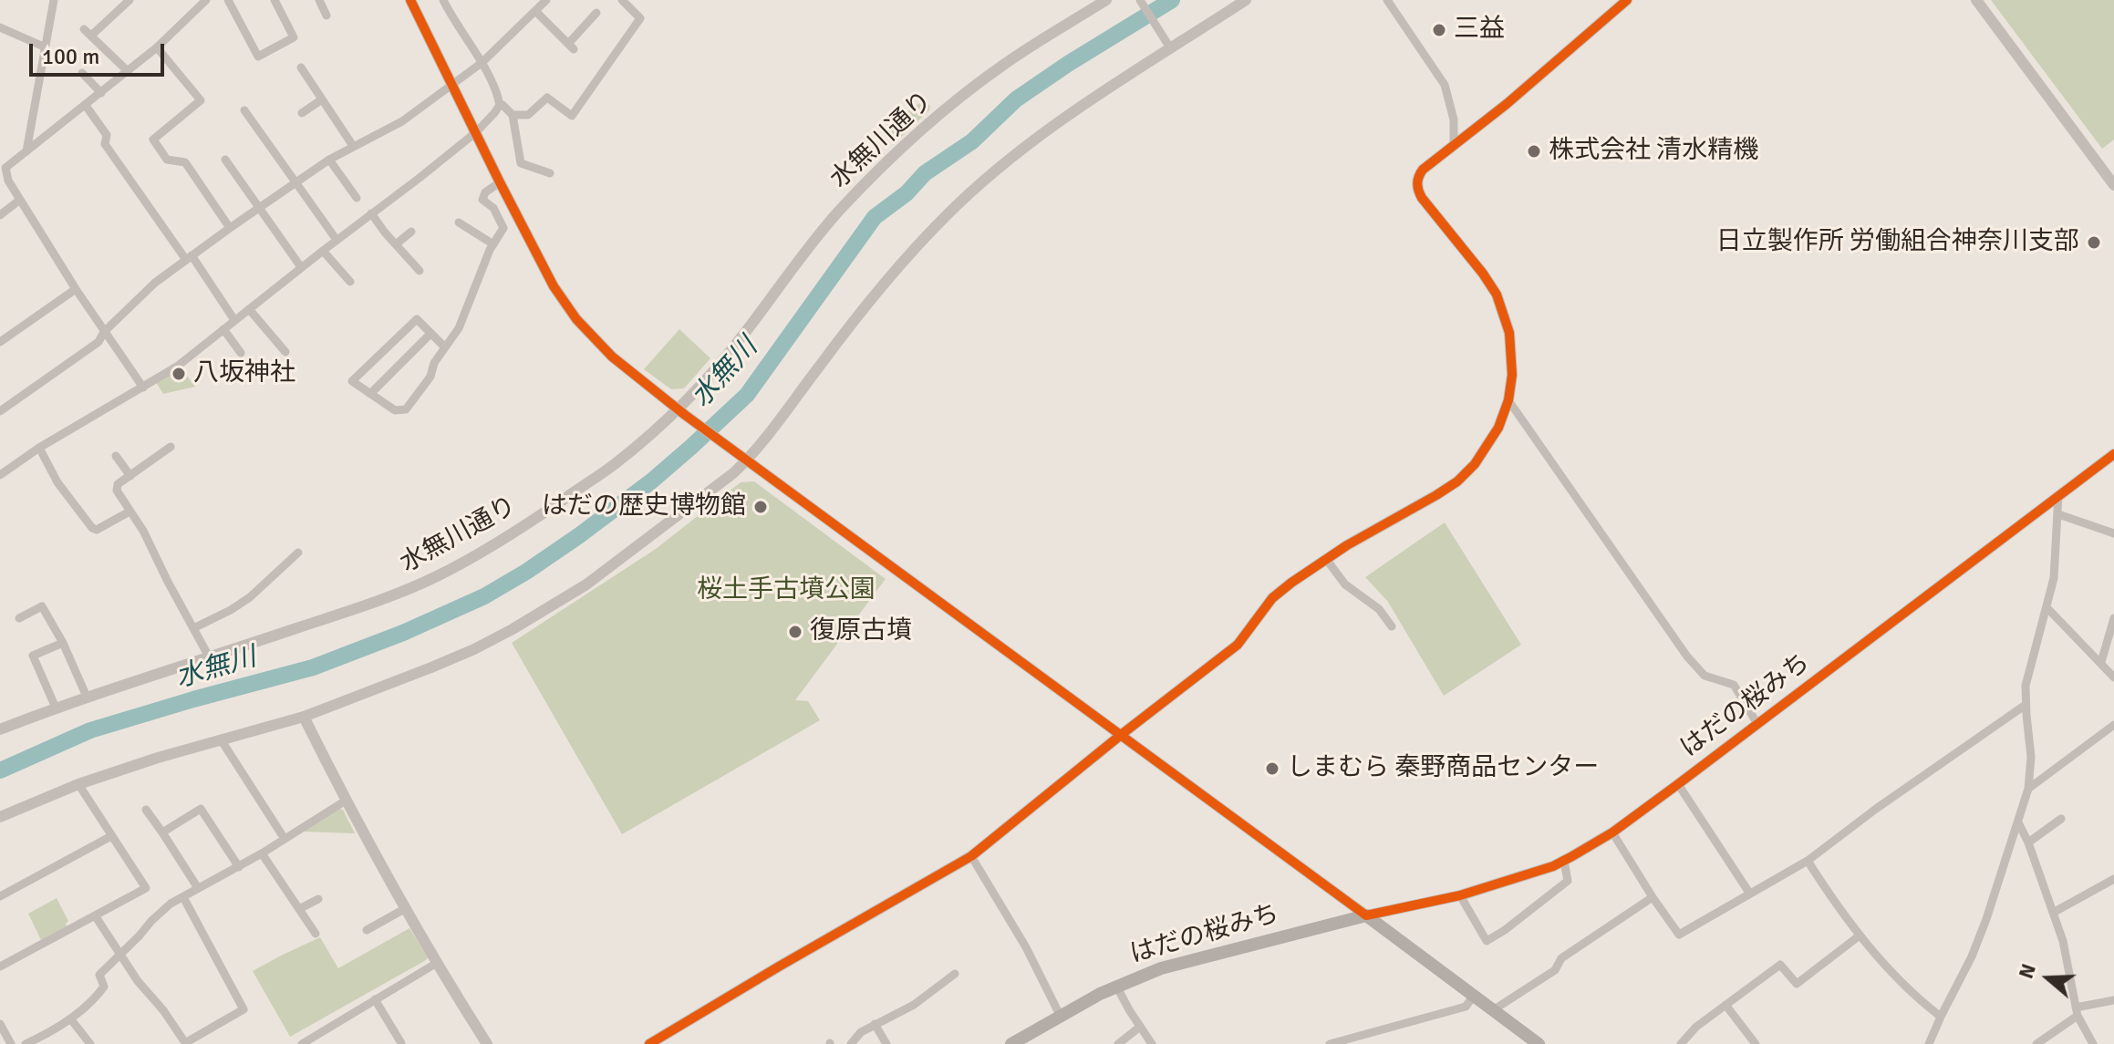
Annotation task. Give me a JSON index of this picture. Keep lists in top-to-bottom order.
{
  "streets": {
    "main road": ["はだの桜みち"],
    "street": ["水無川通り"]
  },
  "water": ["水無川"],
  "parks": ["桜土手古墳公園"],
  "places": [
    "三益",
    "株式会社 清水精機",
    "日立製作所 労働組合神奈川支部",
    "八坂神社",
    "はだの歴史博物館",
    "復原古墳",
    "しまむら 秦野商品センター"
  ],
  "scale_bar": "100 m",
  "north": "left"
}
